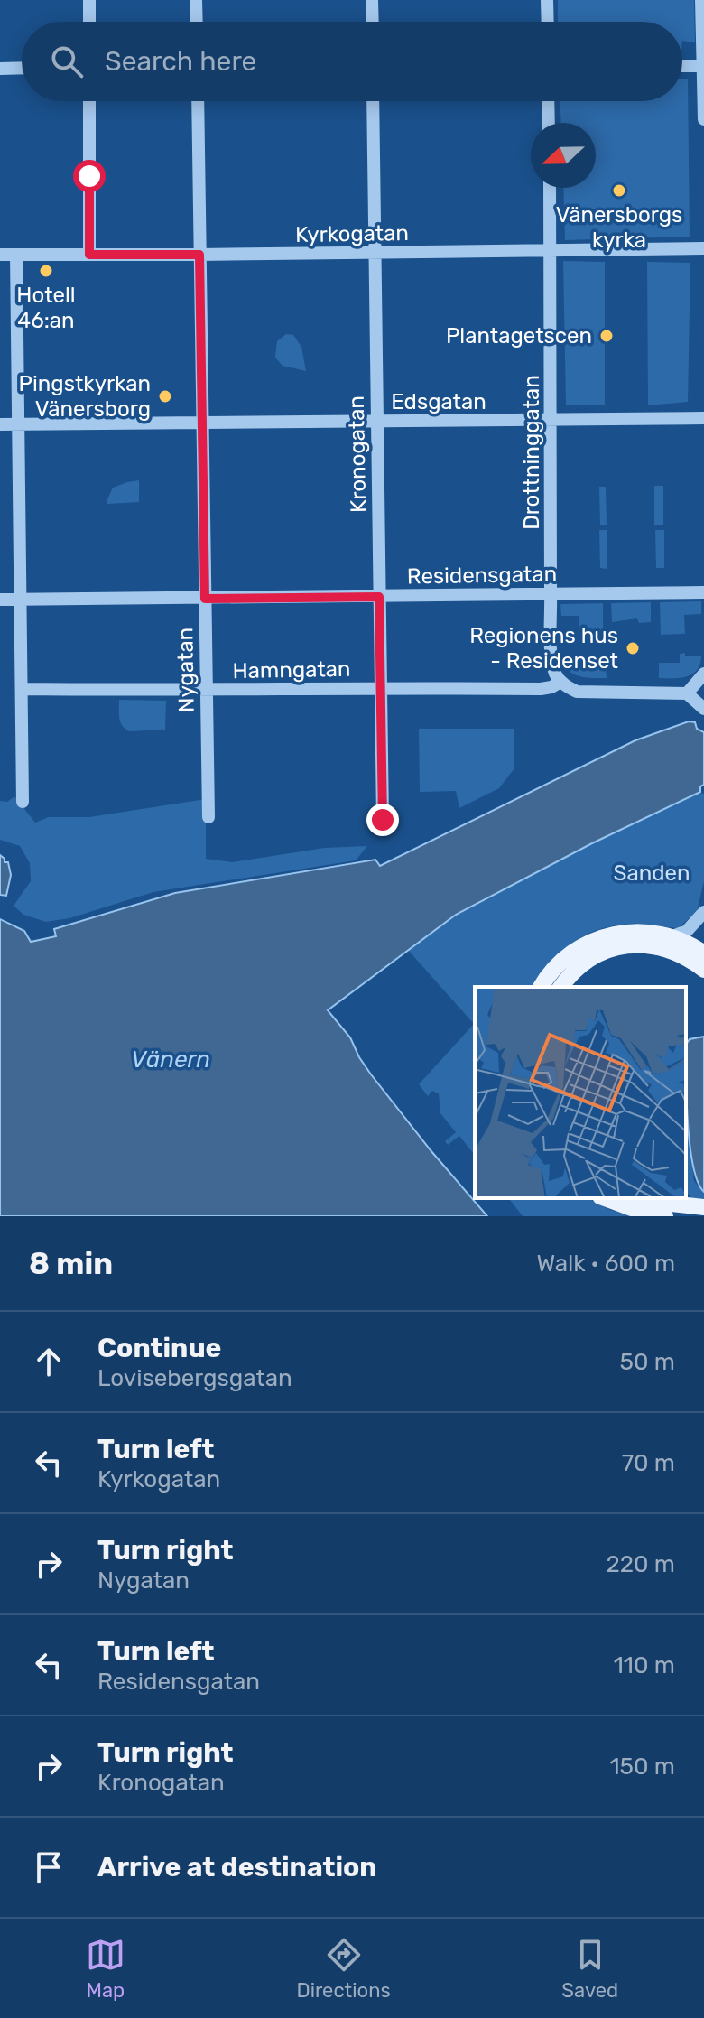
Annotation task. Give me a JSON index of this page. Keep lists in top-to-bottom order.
{
  "streets": {
    "street": [
      "Kyrkogatan",
      "Edsgatan",
      "Drottninggatan",
      "Kronogatan",
      "Residensgatan",
      "Nygatan",
      "Hamngatan"
    ]
  },
  "crossings": [
    ["Kyrkogatan", "Drottninggatan"],
    ["Kyrkogatan", "Kronogatan"],
    ["Kyrkogatan", "Nygatan"],
    ["Edsgatan", "Drottninggatan"],
    ["Edsgatan", "Kronogatan"],
    ["Edsgatan", "Nygatan"],
    ["Drottninggatan", "Residensgatan"],
    ["Drottninggatan", "Hamngatan"],
    ["Kronogatan", "Residensgatan"],
    ["Kronogatan", "Hamngatan"],
    ["Residensgatan", "Nygatan"],
    ["Nygatan", "Hamngatan"]
  ],
  "water": ["Vänern"],
  "parks": ["Sanden"],
  "places": [
    "Vänersborgs kyrka",
    "Hotell 46:an",
    "Plantagetscen",
    "Pingstkyrkan Vänersborg",
    "Regionens hus - Residenset"
  ],
  "north": "left",
  "page": {
    "search": "Search here",
    "heading": ["8 min", "Walk · 600 m"],
    "list": [
      ["Continue", "Lovisebergsgatan", "50 m"],
      ["Turn left", "Kyrkogatan", "70 m"],
      ["Turn right", "Nygatan", "220 m"],
      ["Turn left", "Residensgatan", "110 m"],
      ["Turn right", "Kronogatan", "150 m"],
      "Arrive at destination"
    ],
    "nav": ["Map", "Directions", "Saved"]
  }
}
